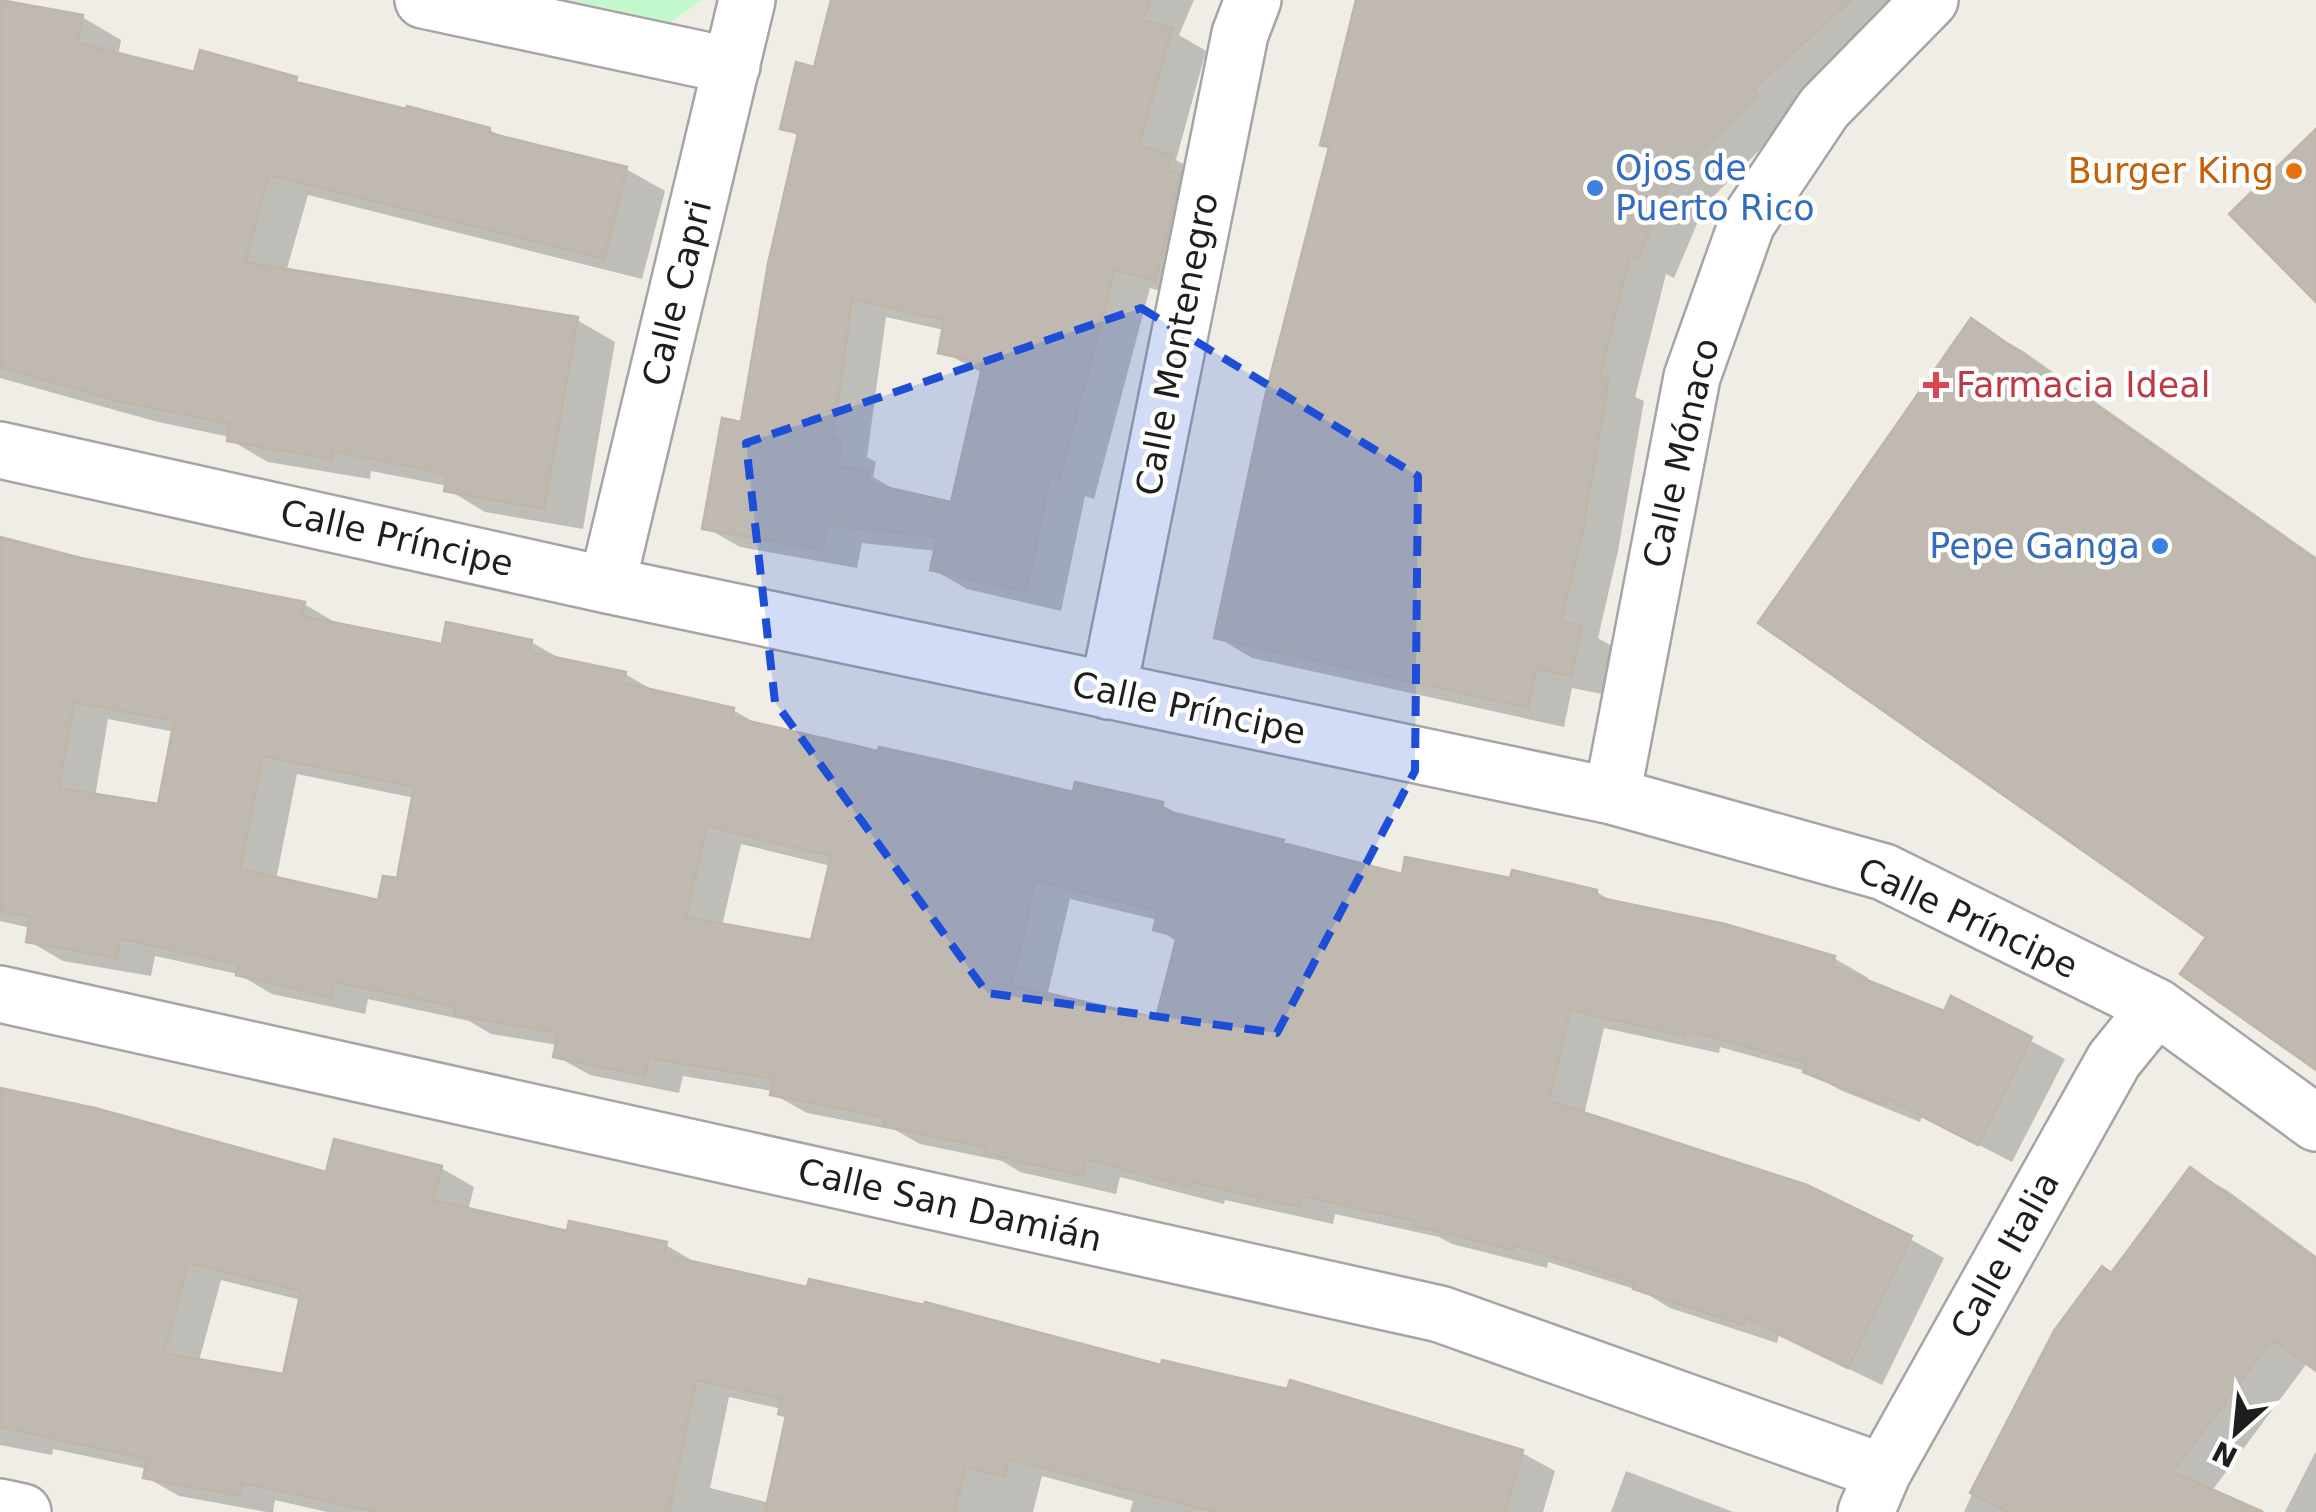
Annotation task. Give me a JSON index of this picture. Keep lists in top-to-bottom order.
{
  "streets": {
    "street": [
      "Calle Capri",
      "Calle Montenegro",
      "Calle Mónaco",
      "Calle Príncipe",
      "Calle San Damián",
      "Calle Italia"
    ]
  },
  "crossings": [
    ["Calle Capri", "Calle Príncipe"],
    ["Calle Montenegro", "Calle Príncipe"],
    ["Calle Mónaco", "Calle Príncipe"],
    ["Calle Príncipe", "Calle Italia"],
    ["Calle San Damián", "Calle Italia"]
  ],
  "places": {
    "other": ["Burger King", "Ojos de Puerto Rico", "Pepe Ganga"],
    "health": ["Farmacia Ideal"]
  },
  "north": "bottom left"
}
